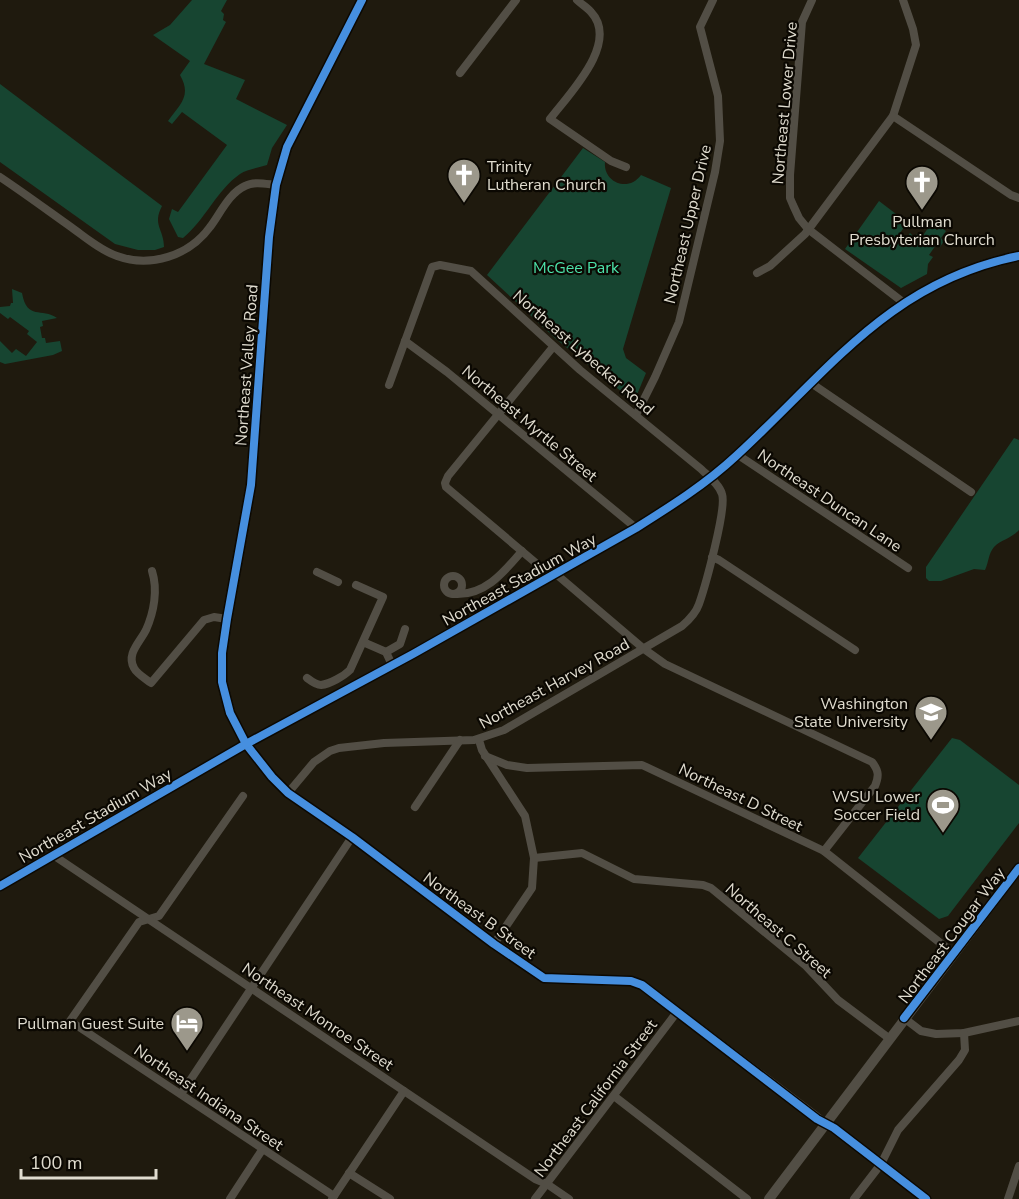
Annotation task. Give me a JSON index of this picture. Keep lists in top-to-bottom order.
{
  "streets": {
    "street": [
      "Northeast Lower Drive",
      "Northeast Upper Drive",
      "Northeast Lybecker Road",
      "Northeast Valley Road",
      "Northeast Myrtle Street",
      "Northeast Duncan Lane",
      "Northeast Stadium Way",
      "Northeast Harvey Road",
      "Northeast D Street",
      "Northeast B Street",
      "Northeast C Street",
      "Northeast Cougar Way",
      "Northeast Monroe Street",
      "Northeast Indiana Street",
      "Northeast California Street"
    ]
  },
  "crossings": [
    ["Northeast Lower Drive", "Northeast Stadium Way"],
    ["Northeast Upper Drive", "Northeast Lybecker Road"],
    ["Northeast Lybecker Road", "Northeast Myrtle Street"],
    ["Northeast Lybecker Road", "Northeast Stadium Way"],
    ["Northeast Lybecker Road", "Northeast Harvey Road"],
    ["Northeast Valley Road", "Northeast Stadium Way"],
    ["Northeast Valley Road", "Northeast B Street"],
    ["Northeast Myrtle Street", "Northeast Stadium Way"],
    ["Northeast Duncan Lane", "Northeast Stadium Way"],
    ["Northeast Stadium Way", "Northeast Harvey Road"],
    ["Northeast Stadium Way", "Northeast B Street"],
    ["Northeast Stadium Way", "Northeast Monroe Street"],
    ["Northeast Harvey Road", "Northeast B Street"],
    ["Northeast D Street", "Northeast Cougar Way"],
    ["Northeast B Street", "Northeast Cougar Way"],
    ["Northeast B Street", "Northeast California Street"],
    ["Northeast C Street", "Northeast Cougar Way"],
    ["Northeast Monroe Street", "Northeast Indiana Street"],
    ["Northeast Monroe Street", "Northeast California Street"]
  ],
  "parks": ["McGee Park"],
  "places": {
    "church": ["Trinity Lutheran Church", "Pullman Presbyterian Church"],
    "school or university": ["Washington State University"],
    "sports": ["WSU Lower Soccer Field"],
    "hotel": ["Pullman Guest Suite"]
  },
  "scale_bar": "100 m"
}
